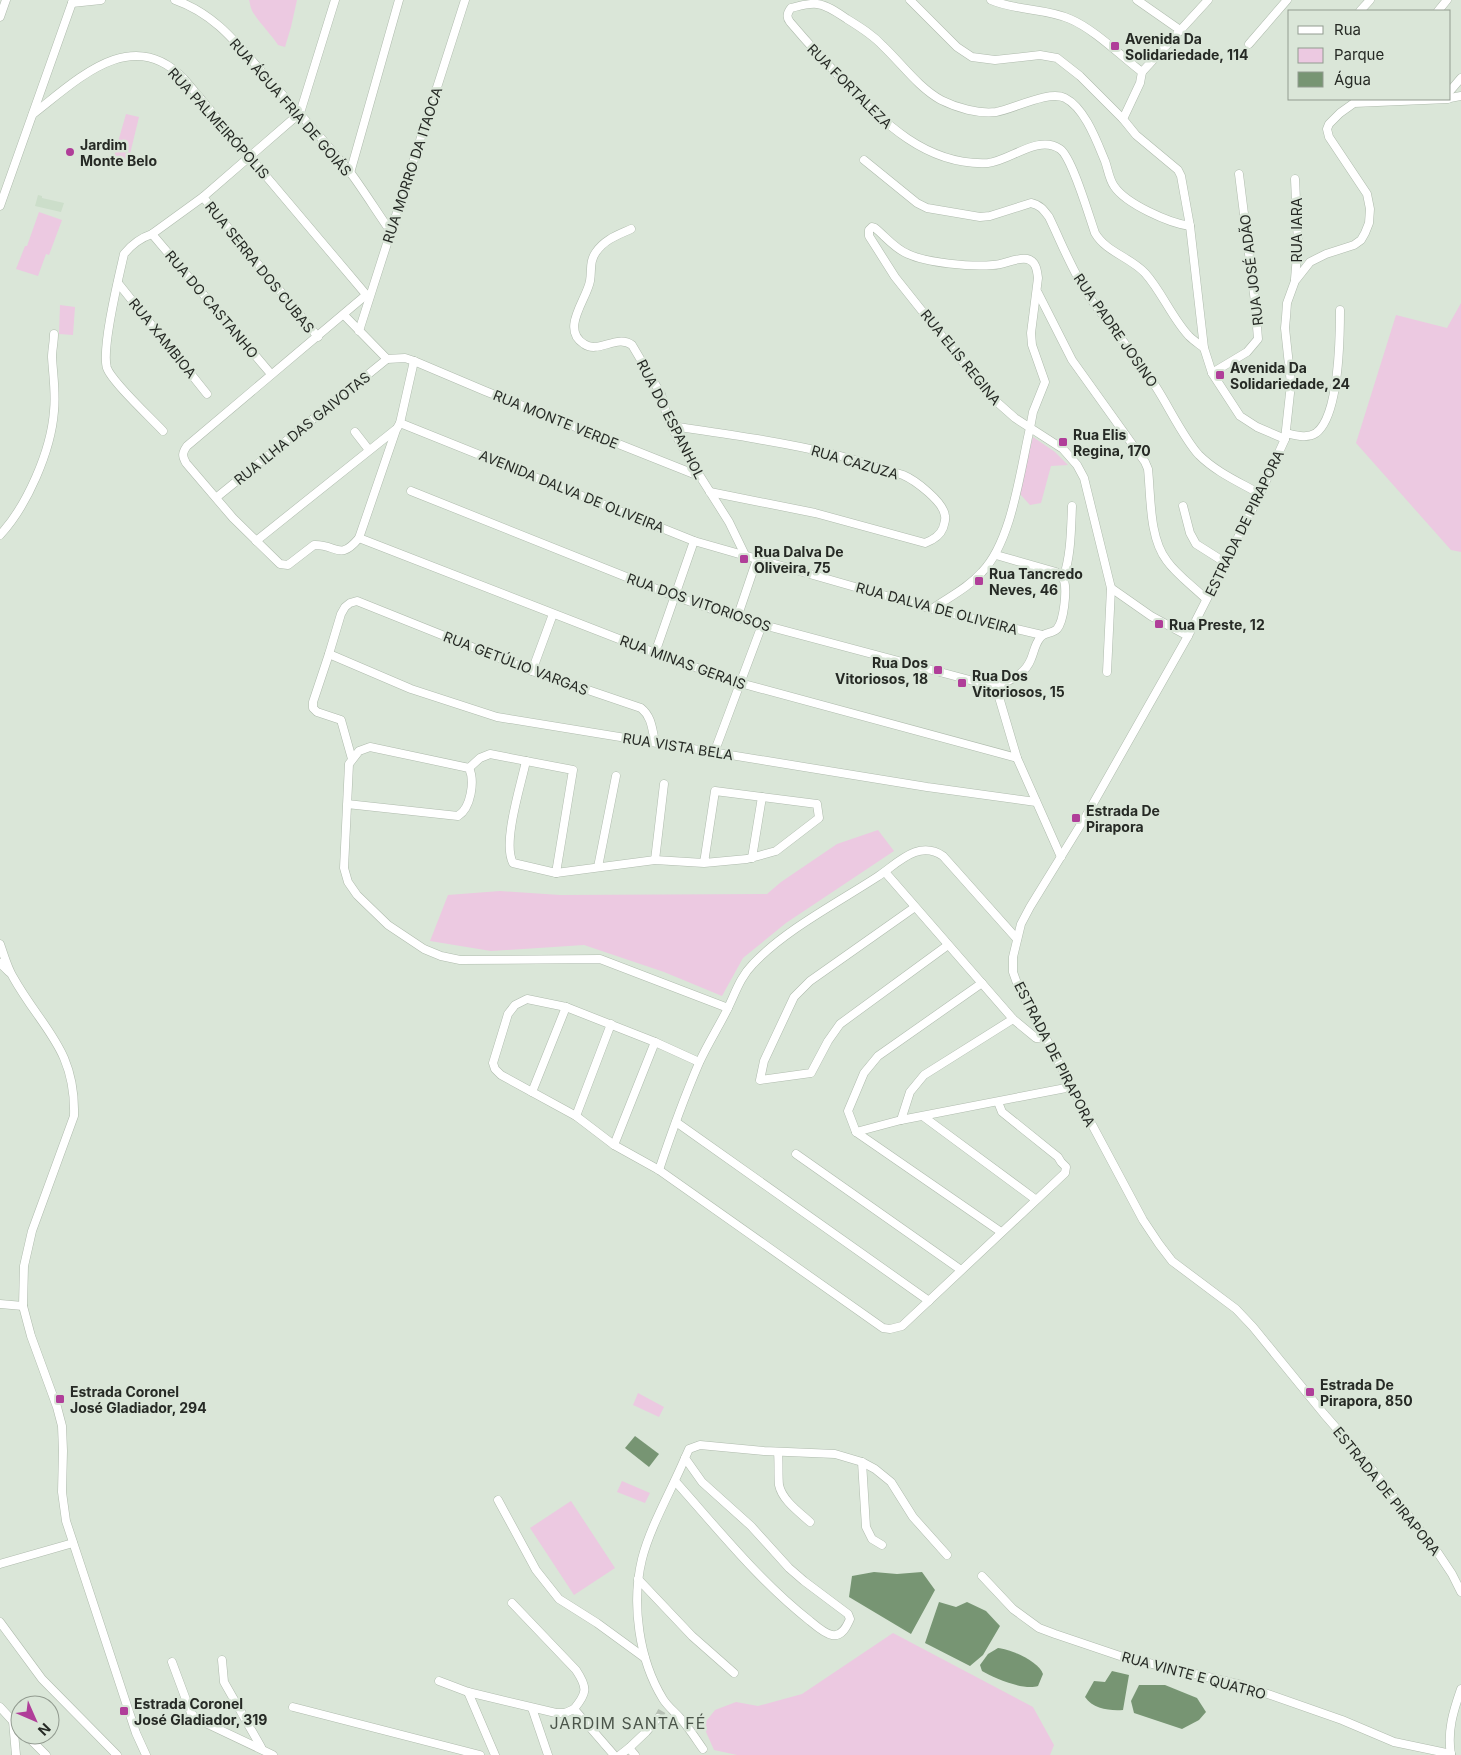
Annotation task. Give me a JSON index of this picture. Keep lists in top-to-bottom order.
{
  "streets": {
    "street": [
      "RUA FORTALEZA",
      "RUA ÁGUA FRIA DE GOIÁS",
      "RUA PALMEIRÓPOLIS",
      "RUA MORRO DA ITAOCA",
      "RUA IARA",
      "RUA SERRA DOS CUBAS",
      "RUA JOSÉ ADÃO",
      "RUA DO CASTANHO",
      "RUA PADRE JOSINO",
      "RUA XAMBIOA",
      "RUA ELIS REGINA",
      "RUA MONTE VERDE",
      "RUA DO ESPANHOL",
      "RUA ILHA DAS GAIVOTAS",
      "RUA CAZUZA",
      "AVENIDA DALVA DE OLIVEIRA",
      "ESTRADA DE PIRAPORA",
      "RUA DOS VITORIOSOS",
      "RUA DALVA DE OLIVEIRA",
      "RUA MINAS GERAIS",
      "RUA GETÚLIO VARGAS",
      "RUA VISTA BELA",
      "RUA VINTE E QUATRO"
    ]
  },
  "crossings": [
    ["RUA ÁGUA FRIA DE GOIÁS", "RUA MORRO DA ITAOCA"],
    ["RUA PALMEIRÓPOLIS", "RUA MORRO DA ITAOCA"],
    ["RUA IARA", "ESTRADA DE PIRAPORA"],
    ["RUA PADRE JOSINO", "ESTRADA DE PIRAPORA"],
    ["RUA MONTE VERDE", "RUA DO ESPANHOL"],
    ["RUA MONTE VERDE", "RUA ILHA DAS GAIVOTAS"],
    ["RUA DO ESPANHOL", "RUA CAZUZA"],
    ["RUA DO ESPANHOL", "AVENIDA DALVA DE OLIVEIRA"],
    ["RUA DO ESPANHOL", "RUA DALVA DE OLIVEIRA"],
    ["AVENIDA DALVA DE OLIVEIRA", "RUA DALVA DE OLIVEIRA"],
    ["RUA GETÚLIO VARGAS", "RUA VISTA BELA"]
  ],
  "districts": ["JARDIM SANTA FÉ"],
  "places": {
    "transit": [
      "Avenida Da Solidariedade, 114",
      "Avenida Da Solidariedade, 24",
      "Rua Elis Regina, 170",
      "Rua Dalva De Oliveira, 75",
      "Rua Tancredo Neves, 46",
      "Rua Preste, 12",
      "Rua Dos Vitoriosos, 18",
      "Rua Dos Vitoriosos, 15",
      "Estrada De Pirapora",
      "Estrada De Pirapora, 850",
      "Estrada Coronel José Gladiador, 294",
      "Estrada Coronel José Gladiador, 319"
    ],
    "other": ["Jardim Monte Belo"]
  },
  "legend": ["Rua", "Parque", "Água"],
  "north": "bottom right"
}
